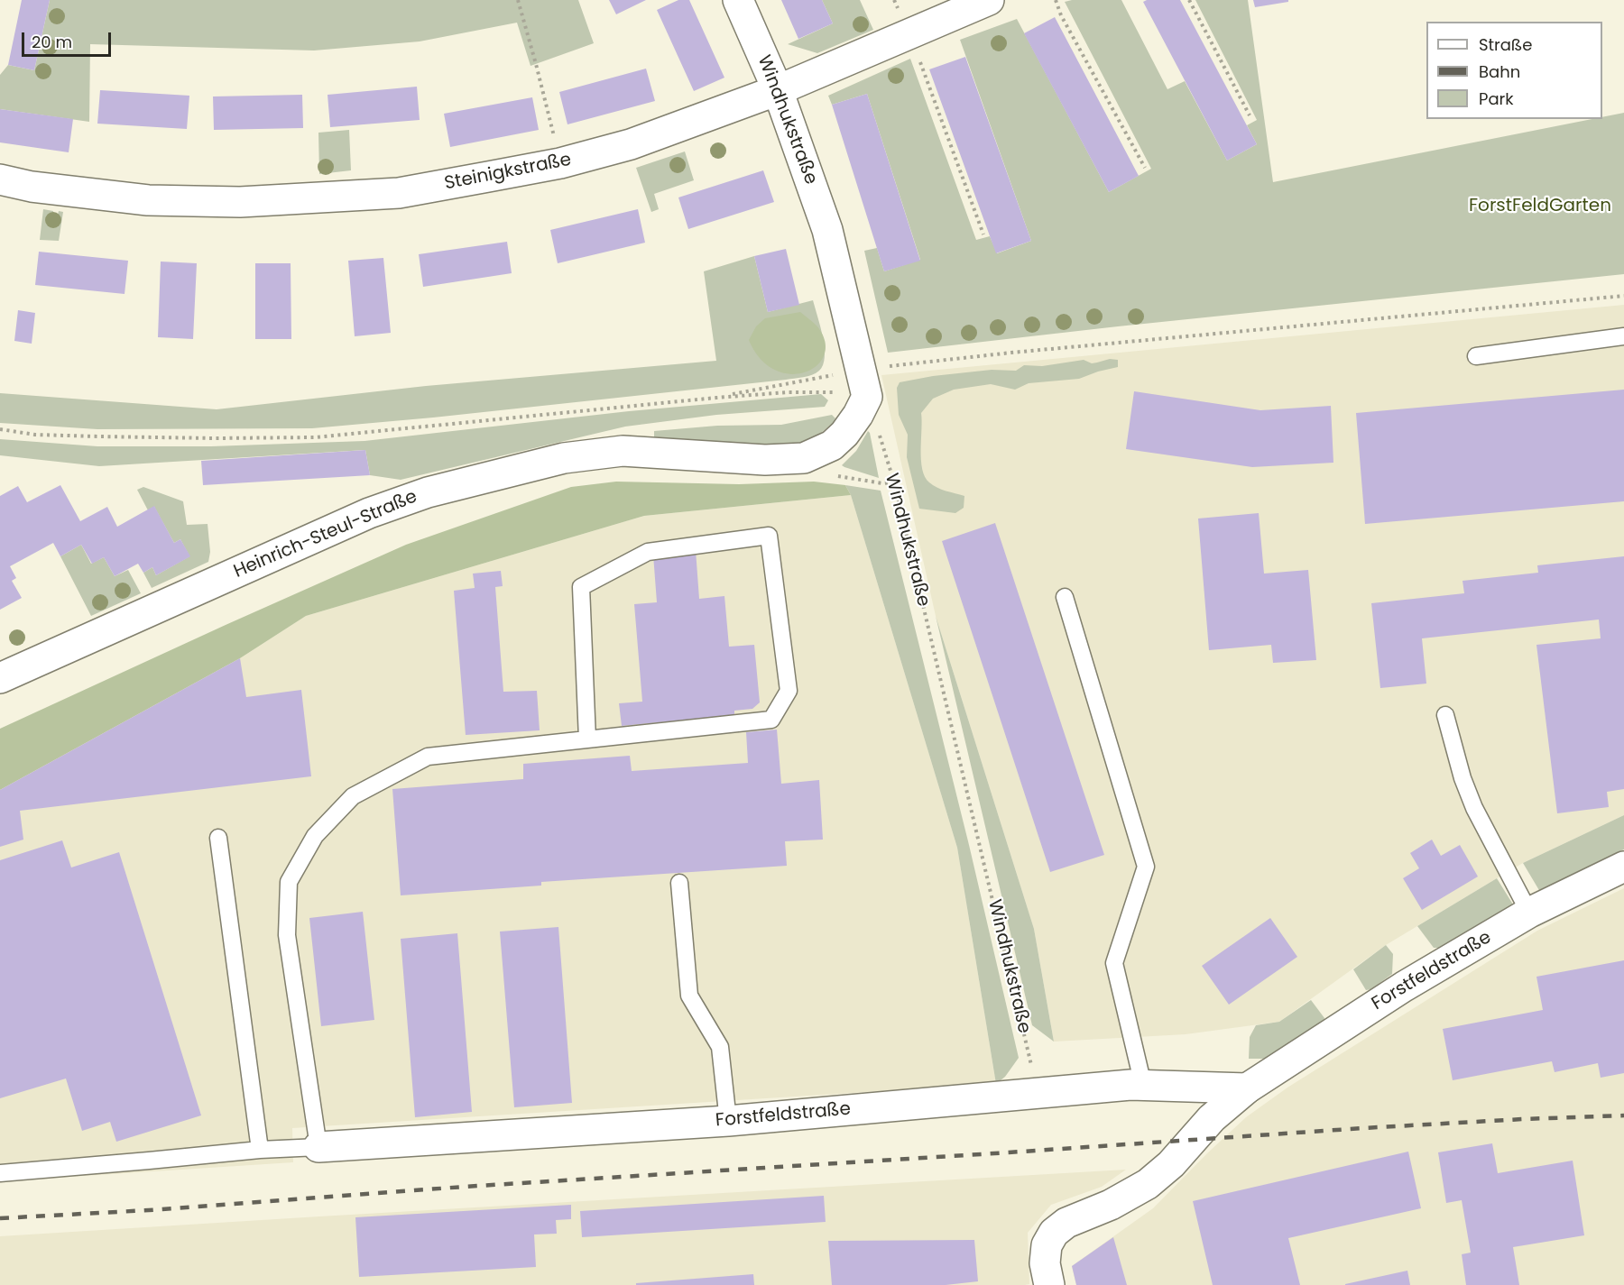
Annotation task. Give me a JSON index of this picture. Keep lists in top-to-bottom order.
{
  "streets": {
    "street": [
      "Windhukstraße",
      "Steinigkstraße",
      "Heinrich-Steul-Straße",
      "Forstfeldstraße"
    ]
  },
  "crossings": [
    ["Windhukstraße", "Steinigkstraße"],
    ["Windhukstraße", "Heinrich-Steul-Straße"],
    ["Windhukstraße", "Forstfeldstraße"]
  ],
  "parks": ["ForstFeldGarten"],
  "legend": ["Straße", "Bahn", "Park"],
  "scale_bar": "20 m"
}
